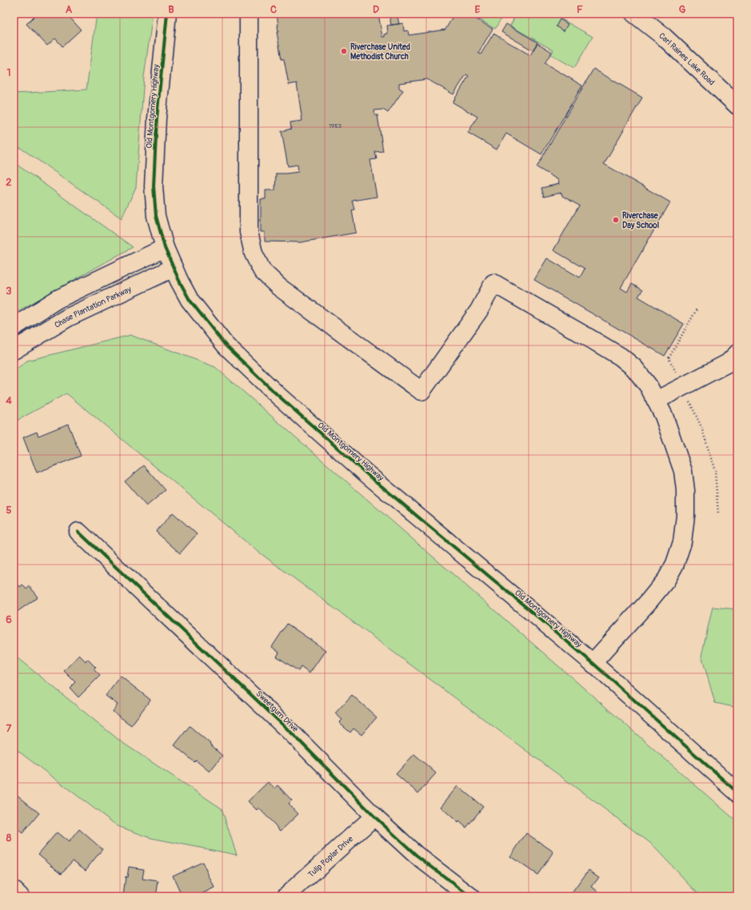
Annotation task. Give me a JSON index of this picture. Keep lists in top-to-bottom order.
{
  "streets": {
    "street": [
      "Carl Raines Lake Road",
      "Old Montgomery Highway",
      "Chase Plantation Parkway",
      "Sweetgum Drive",
      "Tulip Poplar Drive"
    ]
  },
  "crossings": [
    ["Old Montgomery Highway", "Chase Plantation Parkway"],
    ["Sweetgum Drive", "Tulip Poplar Drive"]
  ],
  "places": ["Riverchase United Methodist Church", "Riverchase Day School"],
  "house_numbers": ["1953"],
  "grid": {
    "columns": [
      "A",
      "B",
      "C",
      "D",
      "E",
      "F",
      "G"
    ],
    "rows": [
      "1",
      "2",
      "3",
      "4",
      "5",
      "6",
      "7",
      "8"
    ]
  }
}
